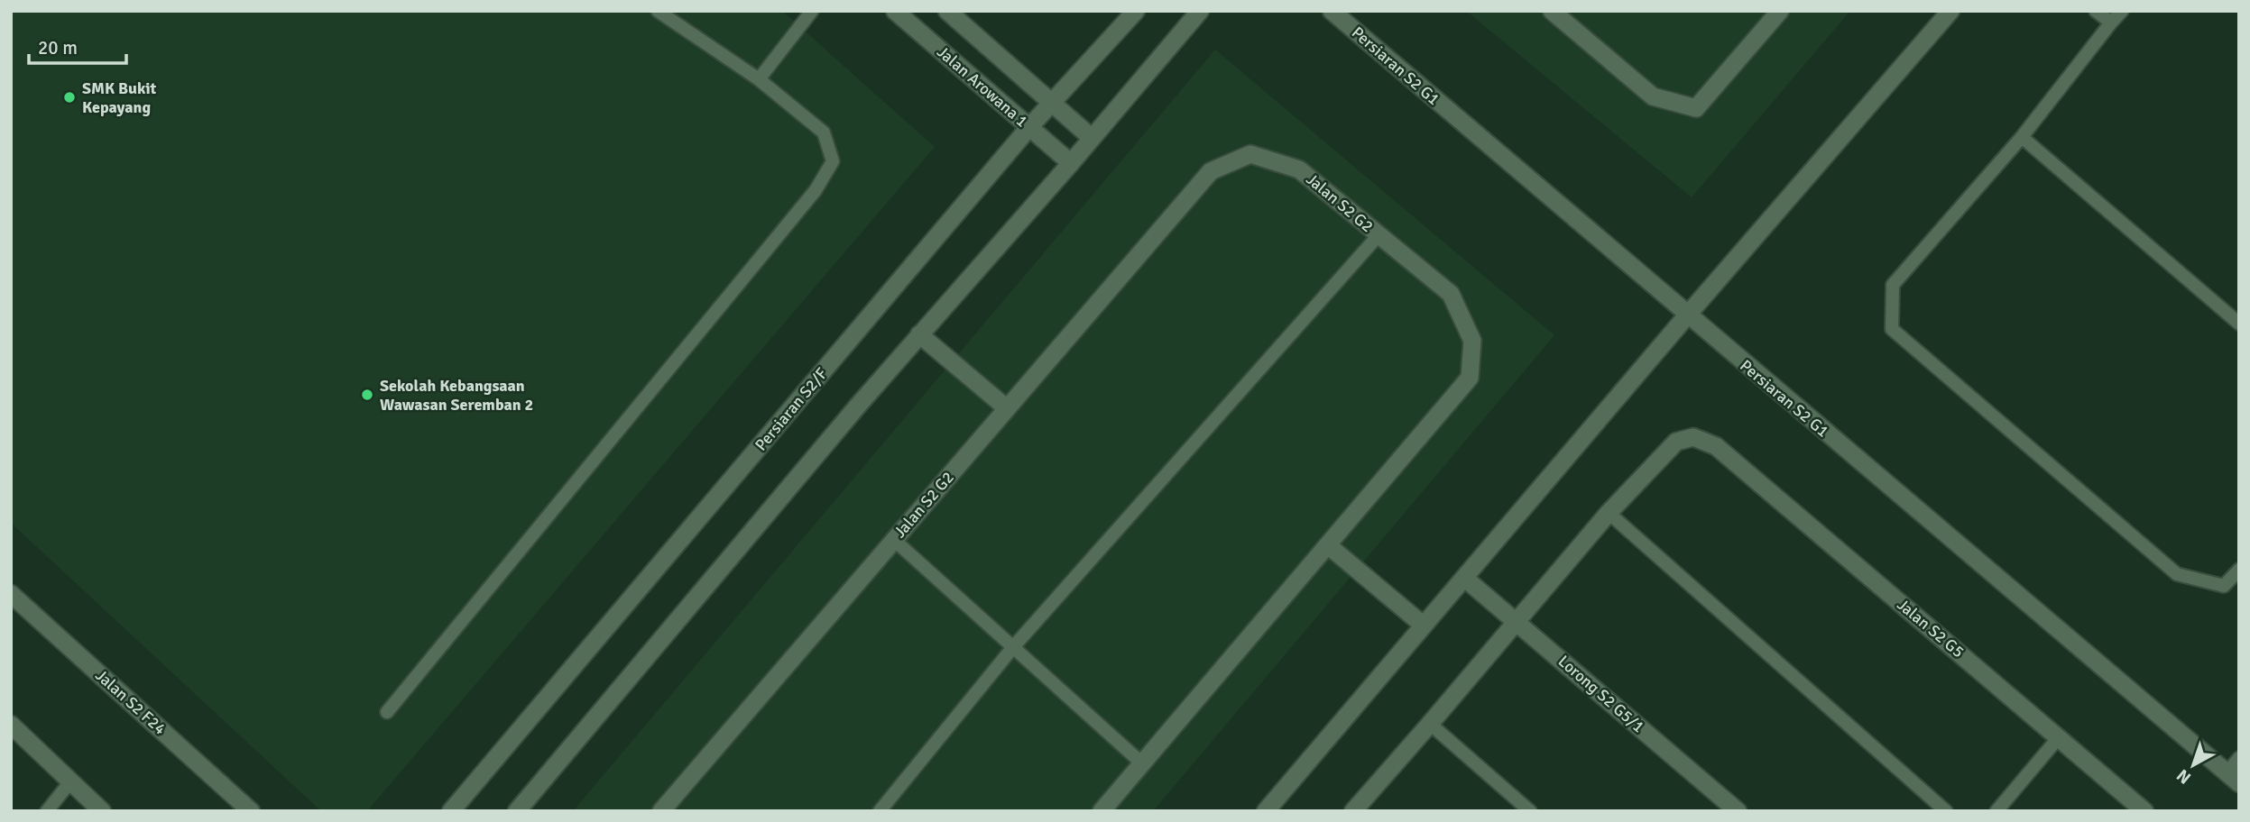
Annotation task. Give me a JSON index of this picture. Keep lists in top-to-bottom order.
{
  "streets": {
    "street": [
      "Persiaran S2 G1",
      "Jalan Arowana 1",
      "Jalan S2 G2",
      "Persiaran S2/F",
      "Jalan S2 G5",
      "Lorong S2 G5/1",
      "Jalan S2 F24"
    ]
  },
  "crossings": [
    ["Jalan Arowana 1", "Persiaran S2/F"]
  ],
  "places": ["SMK Bukit Kepayang", "Sekolah Kebangsaan Wawasan Seremban 2"],
  "scale_bar": "20 m",
  "north": "bottom left"
}
